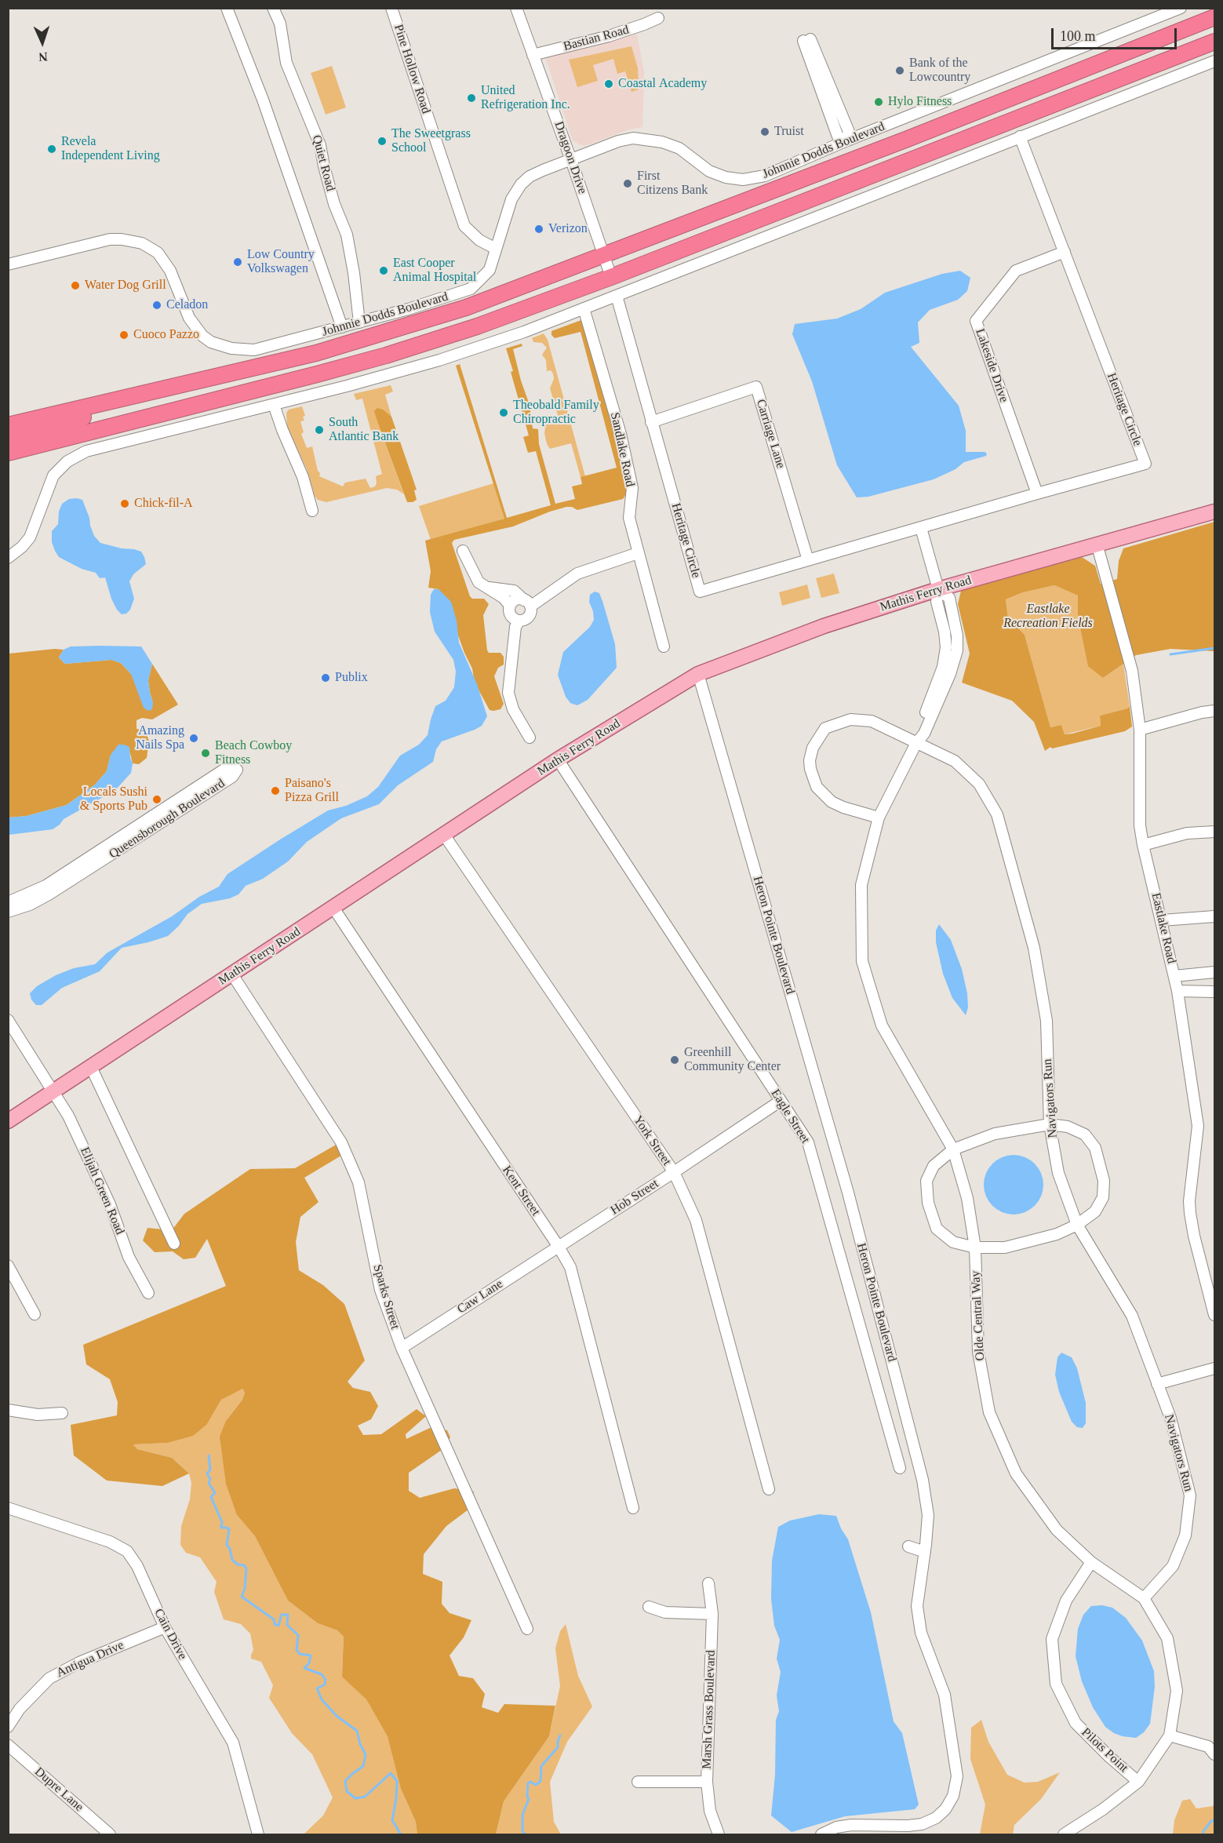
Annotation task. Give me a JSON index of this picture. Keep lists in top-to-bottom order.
{
  "streets": {
    "highway": ["Johnnie Dodds Boulevard"],
    "main road": ["Mathis Ferry Road"],
    "street": [
      "Bastian Road",
      "Pine Hollow Road",
      "Dragoon Drive",
      "Quiet Road",
      "Lakeside Drive",
      "Heritage Circle",
      "Carriage Lane",
      "Sandlake Road",
      "Queensborough Boulevard",
      "Eastlake Road",
      "Heron Pointe Boulevard",
      "Navigators Run",
      "Eagle Street",
      "York Street",
      "Elijah Green Road",
      "Kent Street",
      "Hob Street",
      "Sparks Street",
      "Caw Lane",
      "Olde Central Way",
      "Cain Drive",
      "Antigua Drive",
      "Marsh Grass Boulevard",
      "Pilots Point",
      "Dupre Lane"
    ]
  },
  "crossings": [
    ["Bastian Road", "Dragoon Drive"],
    ["Pine Hollow Road", "Johnnie Dodds Boulevard"],
    ["Johnnie Dodds Boulevard", "Dragoon Drive"],
    ["Johnnie Dodds Boulevard", "Quiet Road"],
    ["Lakeside Drive", "Heritage Circle"],
    ["Heritage Circle", "Carriage Lane"],
    ["Mathis Ferry Road", "Eastlake Road"],
    ["Mathis Ferry Road", "Heron Pointe Boulevard"],
    ["Mathis Ferry Road", "Eagle Street"],
    ["Mathis Ferry Road", "York Street"],
    ["Mathis Ferry Road", "Elijah Green Road"],
    ["Mathis Ferry Road", "Kent Street"],
    ["Mathis Ferry Road", "Sparks Street"],
    ["Mathis Ferry Road", "Olde Central Way"],
    ["Navigators Run", "Olde Central Way"],
    ["Eagle Street", "Hob Street"],
    ["York Street", "Hob Street"],
    ["Kent Street", "Hob Street"],
    ["Kent Street", "Caw Lane"],
    ["Hob Street", "Caw Lane"],
    ["Sparks Street", "Caw Lane"],
    ["Olde Central Way", "Pilots Point"],
    ["Cain Drive", "Antigua Drive"]
  ],
  "parks": ["Eastlake Recreation Fields"],
  "places": [
    "Bank of the Lowcountry",
    "Coastal Academy",
    "United Refrigeration Inc.",
    "Hylo Fitness",
    "Truist",
    "The Sweetgrass School",
    "Revela Independent Living",
    "First Citizens Bank",
    "Verizon",
    "Low Country Volkswagen",
    "East Cooper Animal Hospital",
    "Water Dog Grill",
    "Celadon",
    "Cuoco Pazzo",
    "Theobald Family Chiropractic",
    "South Atlantic Bank",
    "Chick-fil-A",
    "Publix",
    "Amazing Nails Spa",
    "Beach Cowboy Fitness",
    "Paisano's Pizza Grill",
    "Locals Sushi & Sports Pub",
    "Greenhill Community Center"
  ],
  "scale_bar": "100 m",
  "north": "bottom"
}
